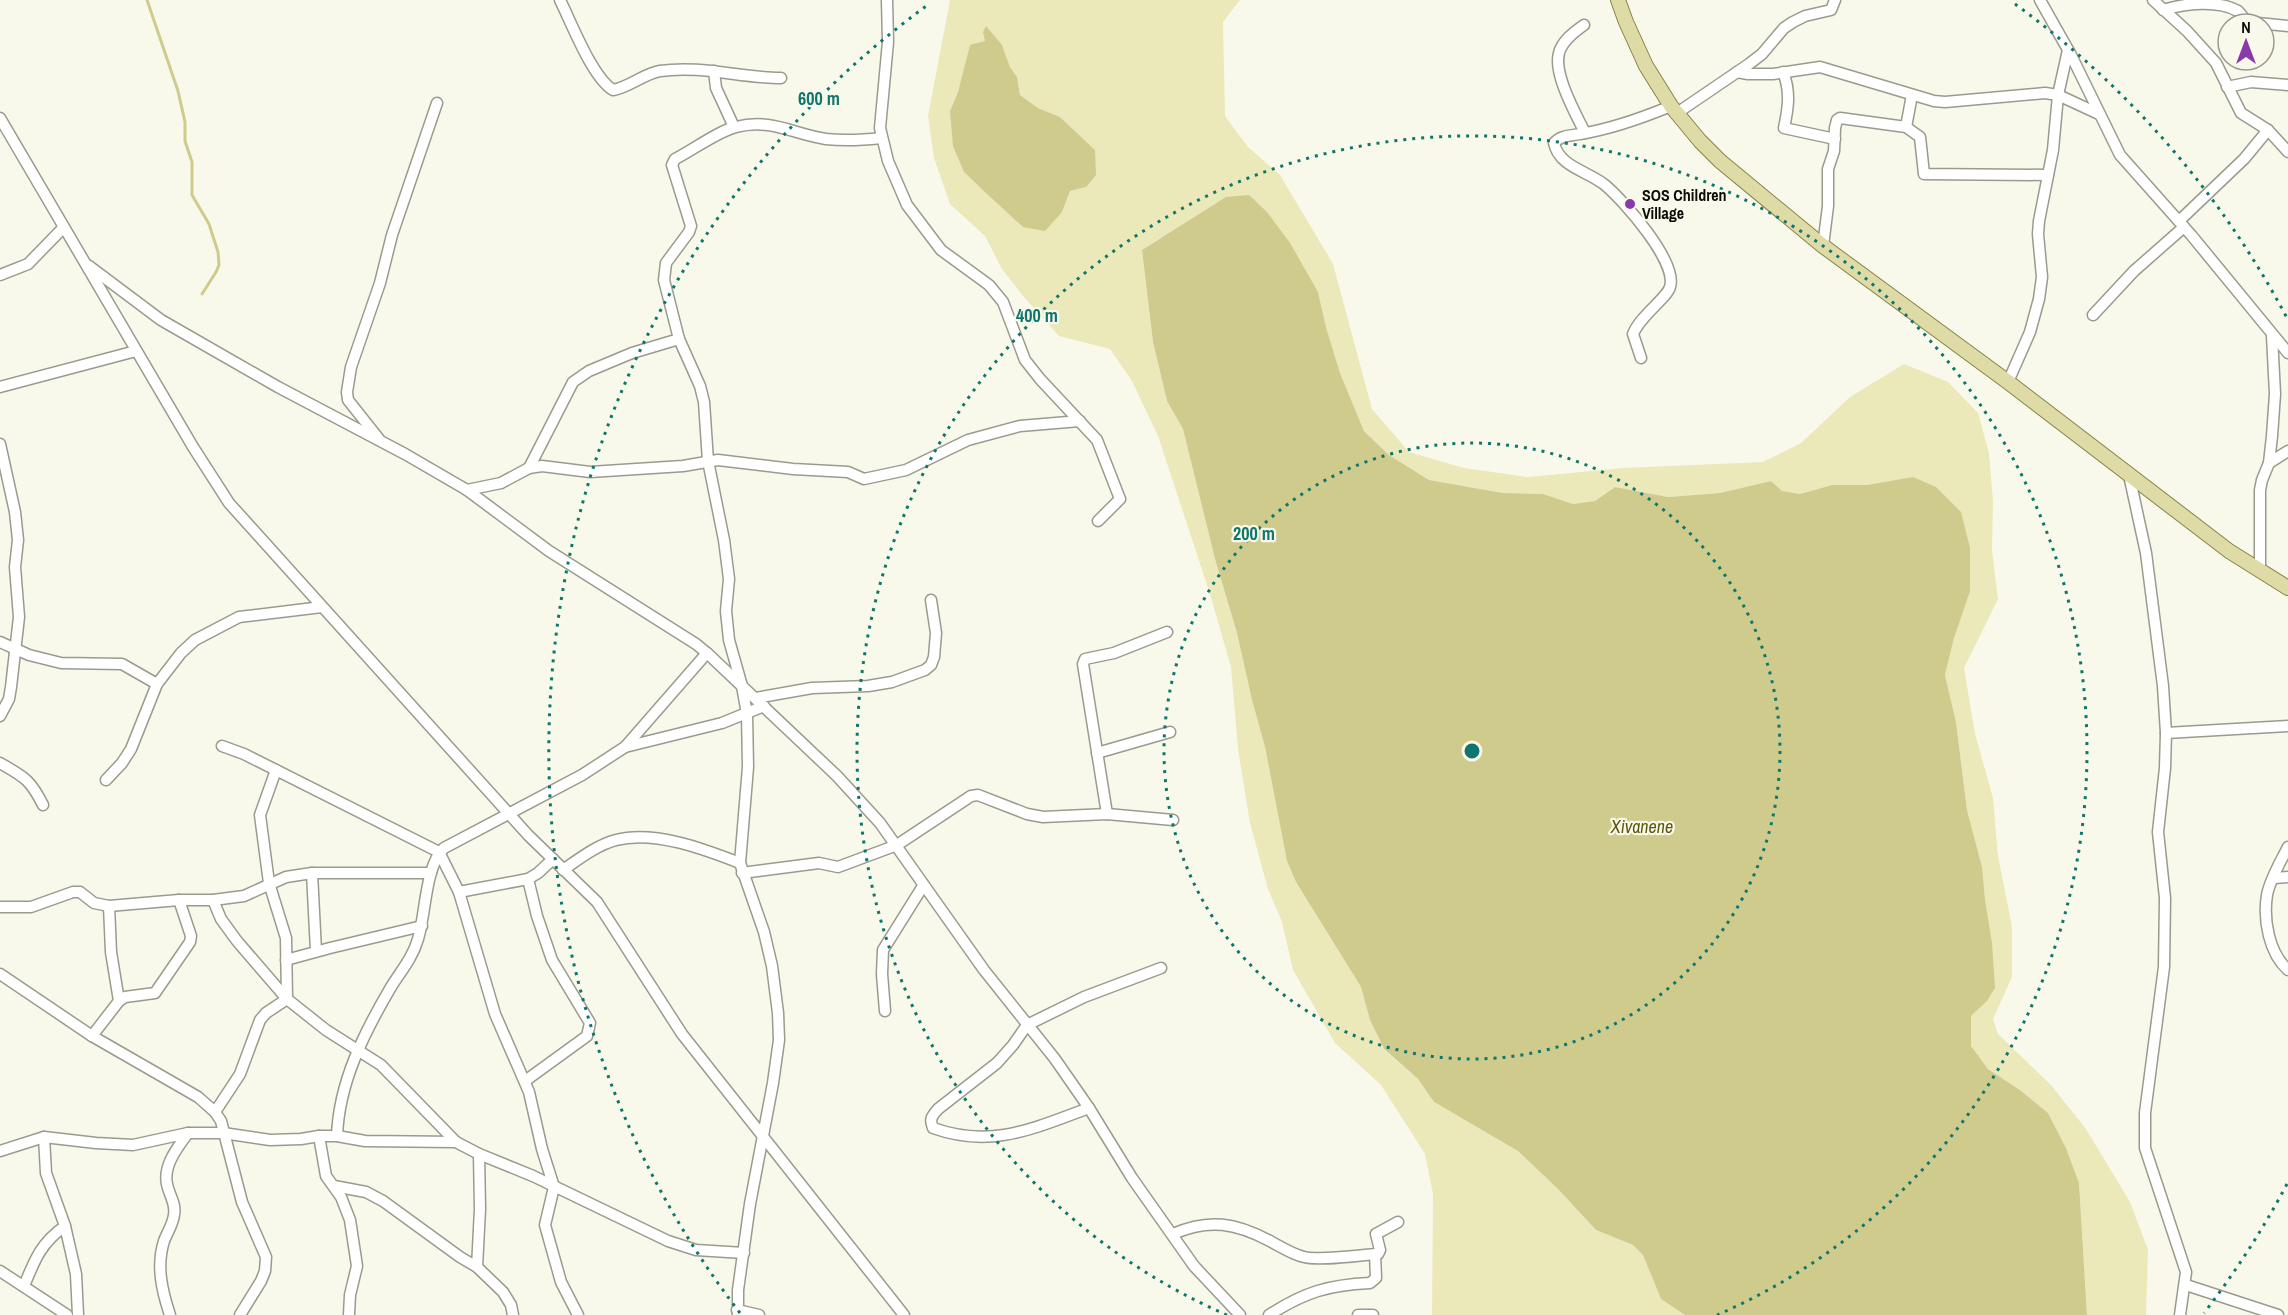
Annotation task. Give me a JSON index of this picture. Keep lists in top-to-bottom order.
{
  "water": ["Xivanene"],
  "places": ["SOS Children Village"],
  "north": "top",
  "rings": ["600 m", "400 m", "200 m"]
}
